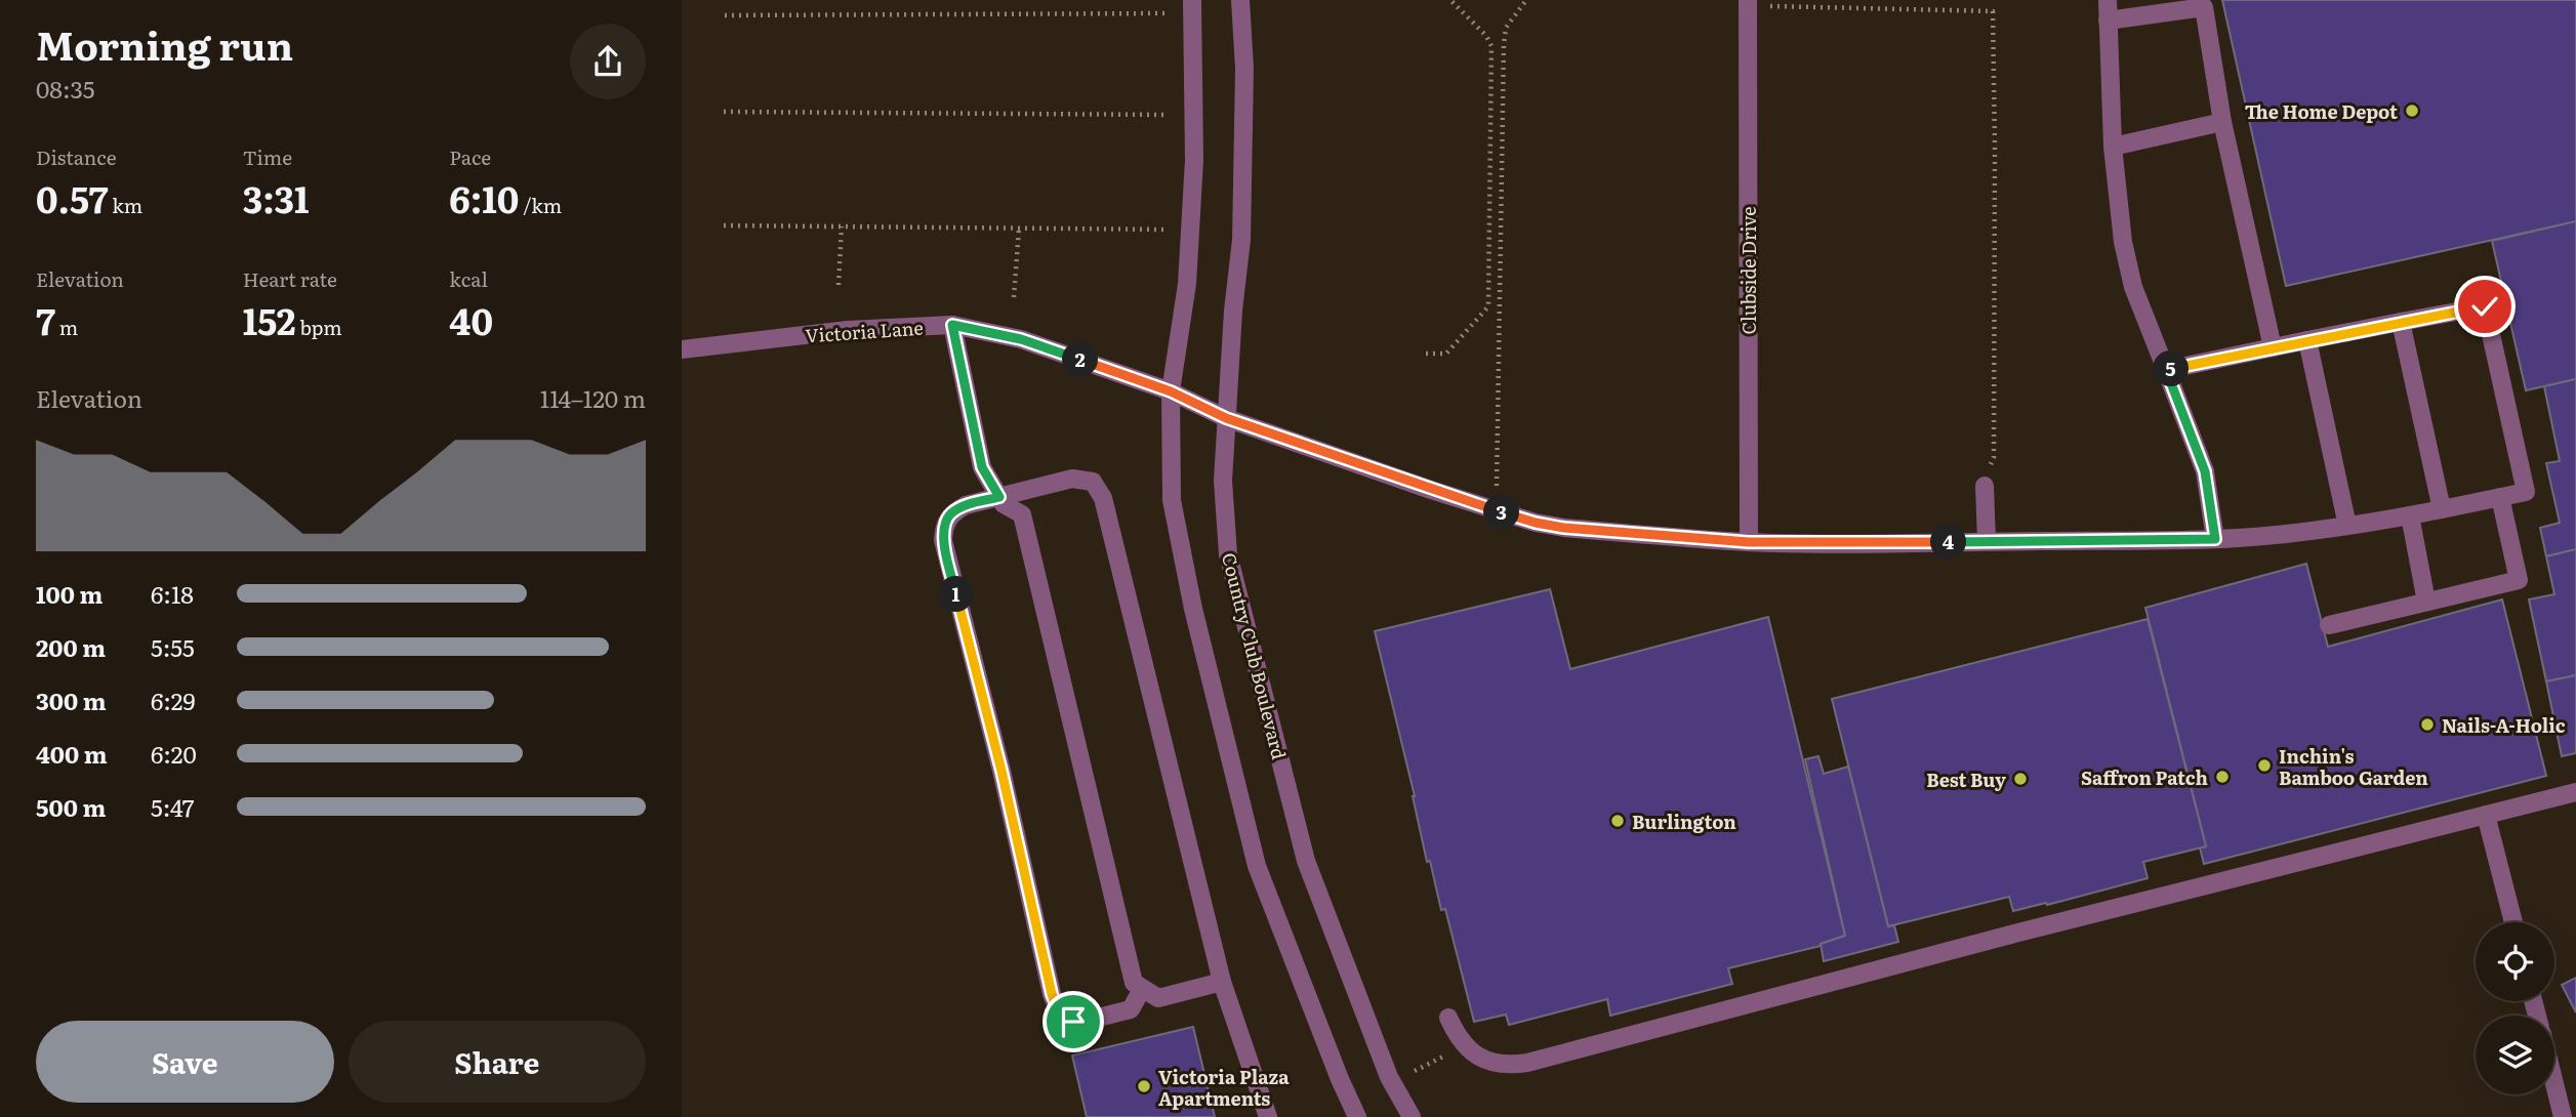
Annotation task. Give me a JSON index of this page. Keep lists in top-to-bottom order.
{
  "streets": {
    "street": ["Clubside Drive", "Victoria Lane", "Country Club Boulevard"]
  },
  "crossings": [
    ["Clubside Drive", "Victoria Lane"],
    ["Victoria Lane", "Country Club Boulevard"]
  ],
  "places": [
    "The Home Depot",
    "Nails-A-Holic",
    "Inchin's Bamboo Garden",
    "Saffron Patch",
    "Best Buy",
    "Burlington",
    "Victoria Plaza Apartments"
  ],
  "page": {
    "heading": ["Morning run", "08:35"],
    "stats": [
      ["Distance", "0.57 km"],
      ["Time", "3:31"],
      ["Pace", "6:10 /km"],
      ["Elevation", "7 m"],
      ["Heart rate", "152 bpm"],
      ["kcal", "40"]
    ],
    "pins": [
      "2",
      "5",
      "3",
      "4",
      "1"
    ],
    "chart": ["Elevation", "114–120 m"],
    "list": [
      {
        "name": "100 m",
        "note": "6:18"
      },
      {
        "name": "200 m",
        "note": "5:55"
      },
      {
        "name": "300 m",
        "note": "6:29"
      },
      {
        "name": "400 m",
        "note": "6:20"
      },
      {
        "name": "500 m",
        "note": "5:47"
      }
    ],
    "buttons": ["Save", "Share"]
  }
}
